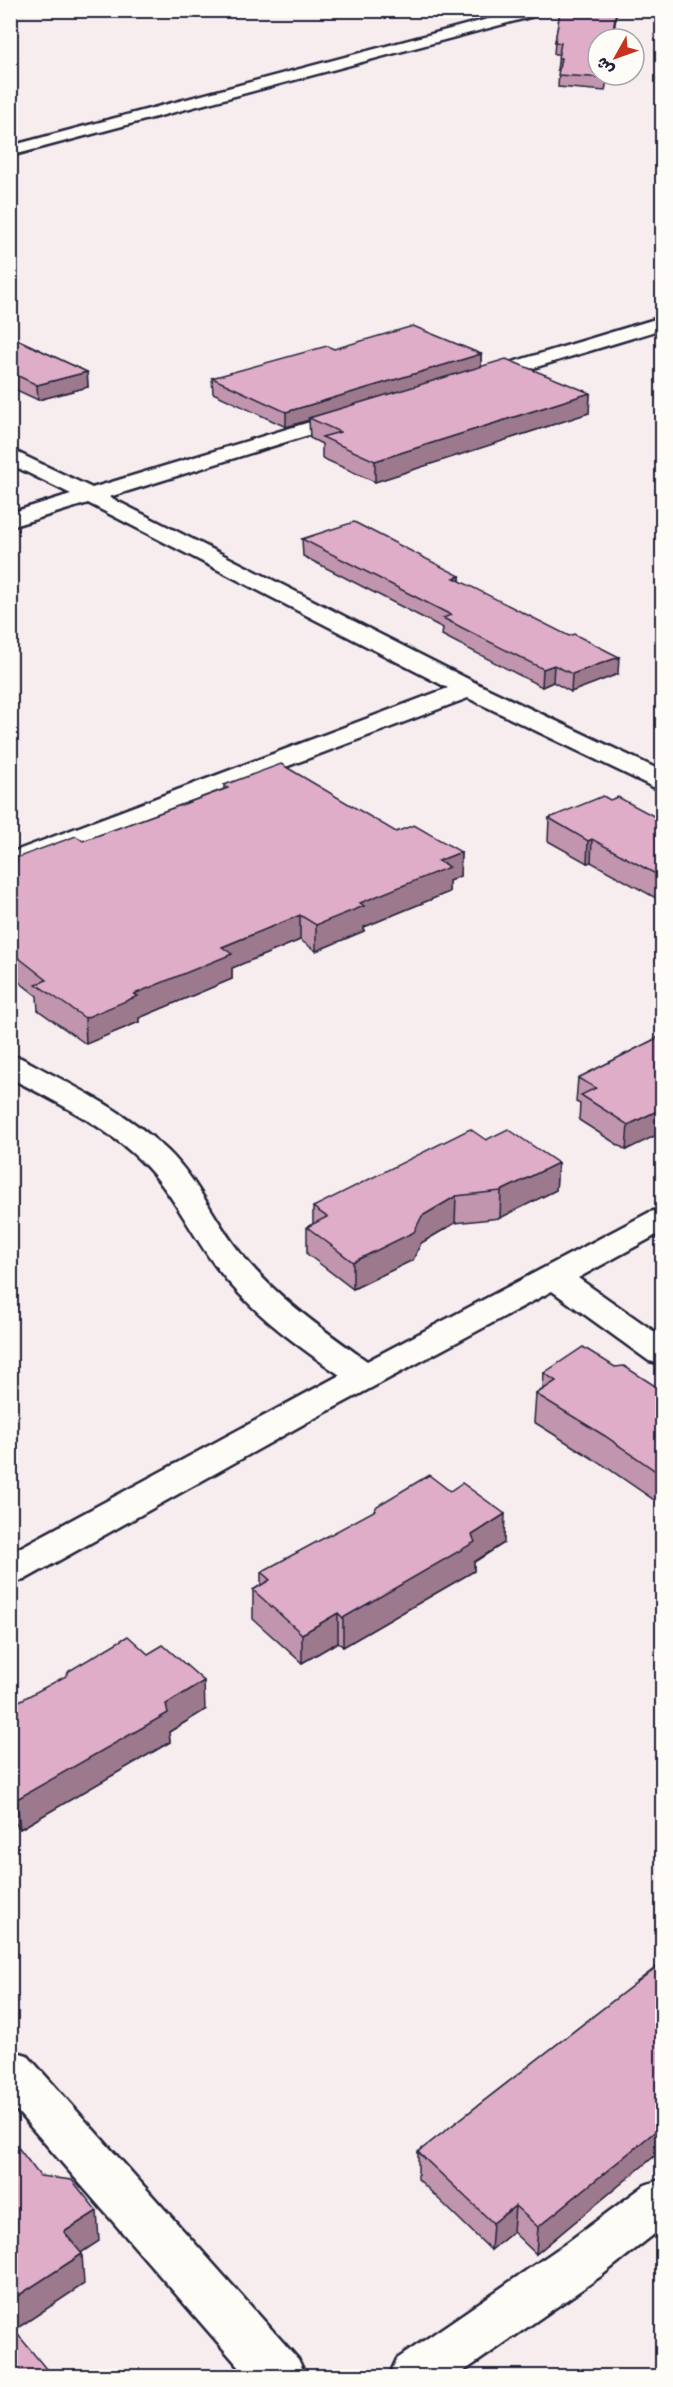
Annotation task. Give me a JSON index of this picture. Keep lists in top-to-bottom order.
{
  "north": "bottom left"
}
